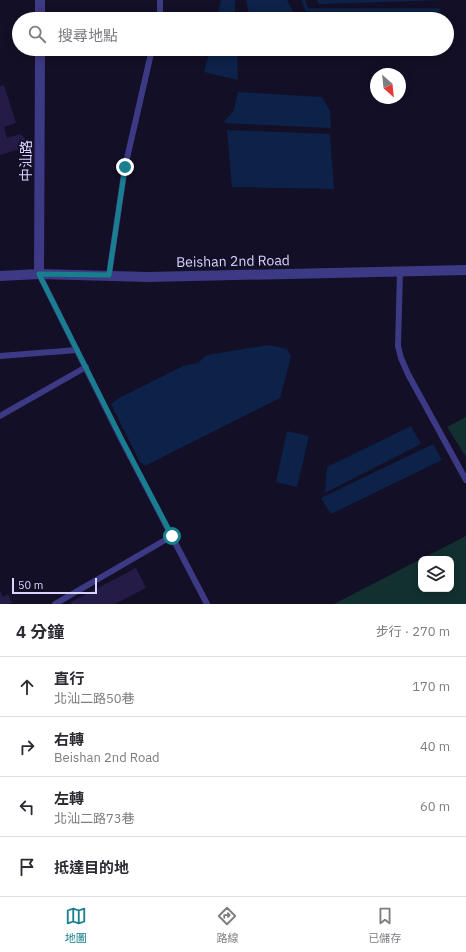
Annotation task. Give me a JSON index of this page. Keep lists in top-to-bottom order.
{
  "streets": {
    "street": ["中汕路", "Beishan 2nd Road"]
  },
  "crossings": [
    ["中汕路", "Beishan 2nd Road"]
  ],
  "scale_bar": "50 m",
  "north": "bottom right",
  "page": {
    "search": "搜尋地點",
    "scale": "50 m",
    "heading": ["4 分鐘", "步行 · 270 m"],
    "list": [
      ["直行", "北汕二路50巷", "170 m"],
      ["右轉", "Beishan 2nd Road", "40 m"],
      ["左轉", "北汕二路73巷", "60 m"],
      "抵達目的地"
    ],
    "nav": ["地圖", "路線", "已儲存"]
  }
}
